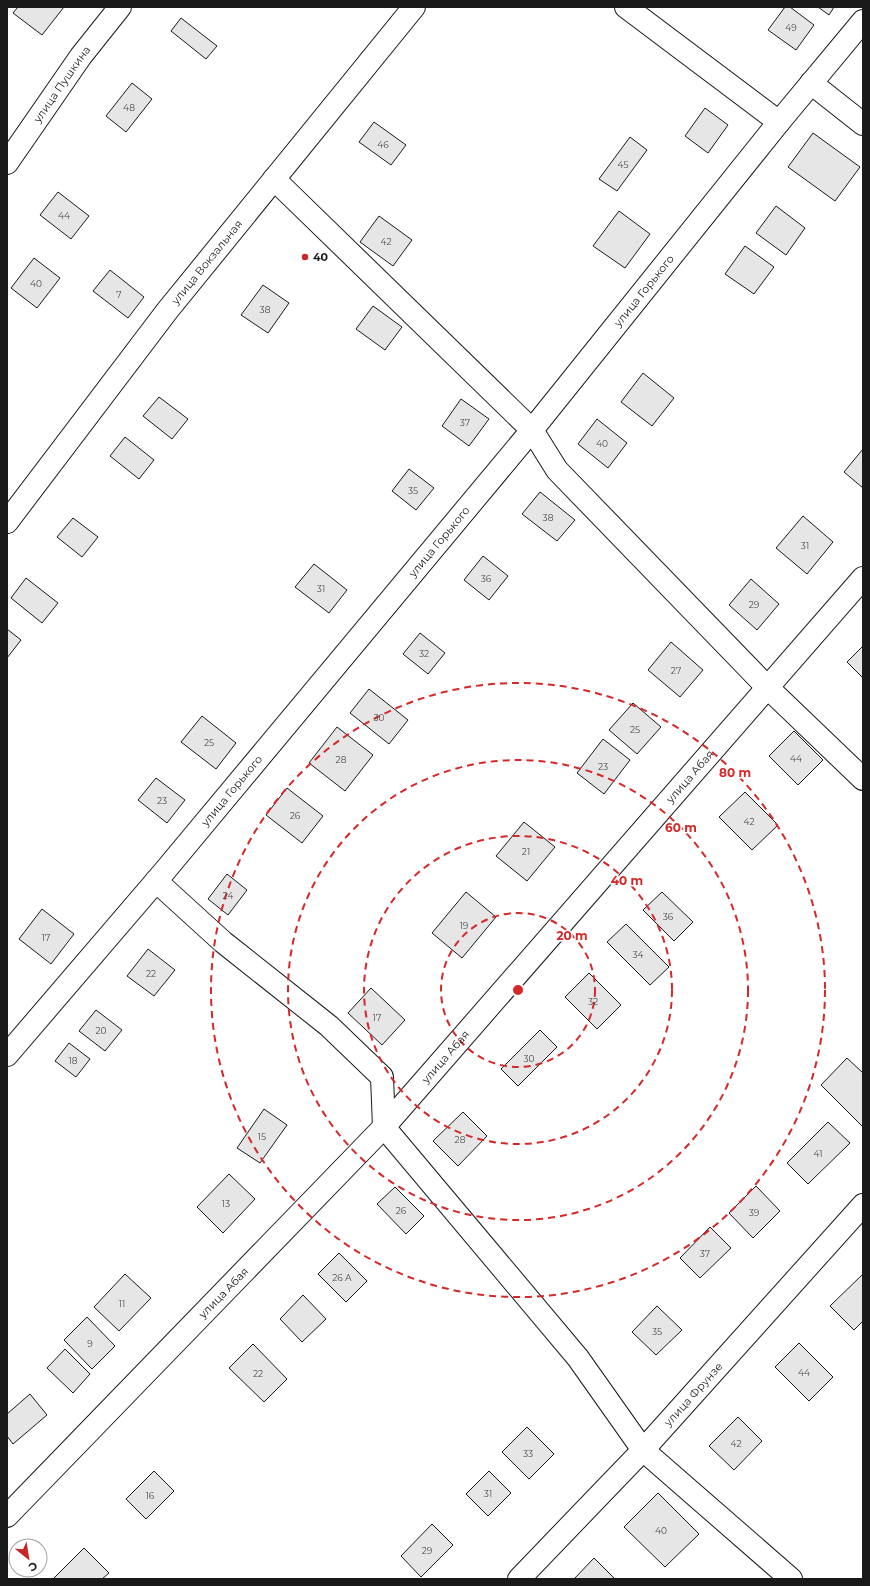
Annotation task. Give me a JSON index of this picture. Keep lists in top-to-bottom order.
{
  "streets": {
    "street": [
      "улица Пушкина",
      "улица Вокзальная",
      "улица Горького",
      "улица Абая",
      "улица Фрунзе"
    ]
  },
  "places": ["40"],
  "house_numbers": [
    "49",
    "48",
    "46",
    "45",
    "44",
    "42",
    "40",
    "7",
    "38",
    "37",
    "40",
    "35",
    "38",
    "31",
    "36",
    "31",
    "29",
    "32",
    "27",
    "30",
    "25",
    "25",
    "44",
    "28",
    "23",
    "23",
    "26",
    "42",
    "21",
    "24",
    "36",
    "19",
    "17",
    "34",
    "22",
    "32",
    "17",
    "20",
    "30",
    "18",
    "15",
    "28",
    "41",
    "13",
    "26",
    "39",
    "37",
    "26 А",
    "11",
    "35",
    "9",
    "44",
    "22",
    "42",
    "33",
    "31",
    "16",
    "40",
    "29"
  ],
  "north": "bottom right",
  "rings": [
    "80 m",
    "60 m",
    "40 m",
    "20 m"
  ]
}
